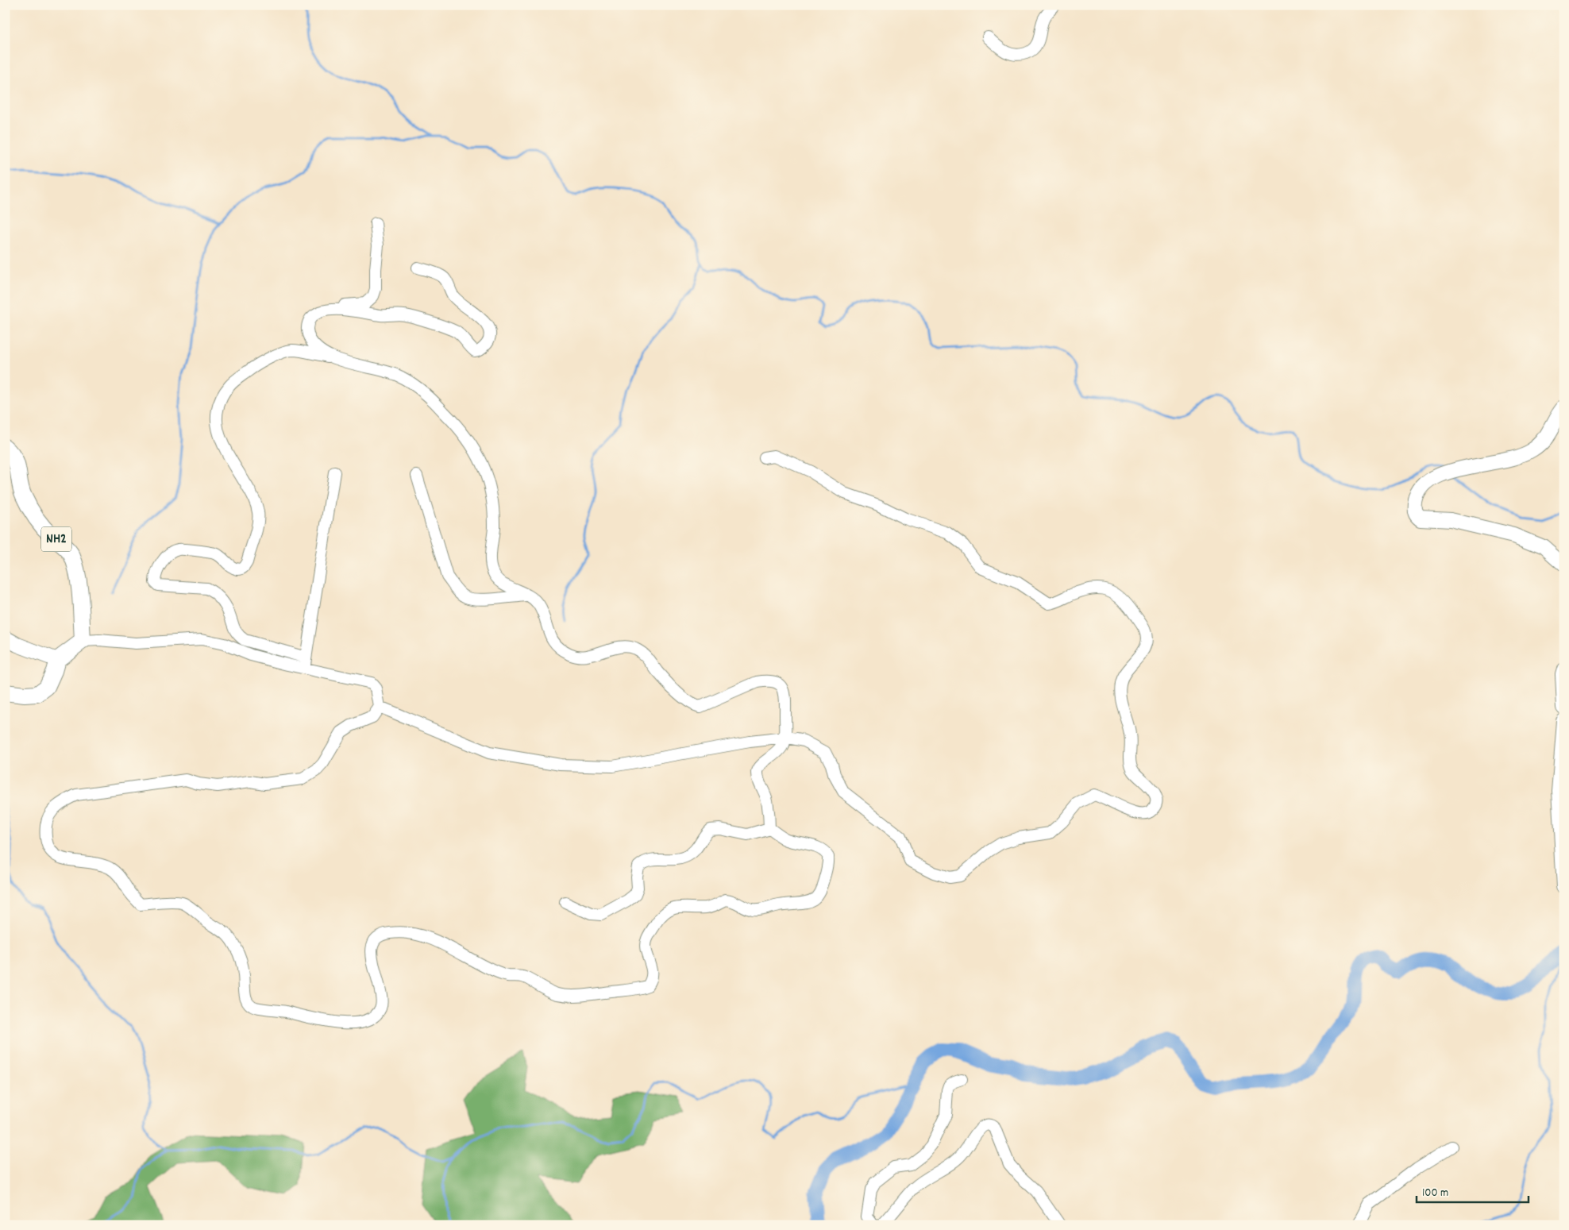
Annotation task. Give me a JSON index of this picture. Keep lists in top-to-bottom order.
{
  "streets": {
    "highway": ["NH2"]
  },
  "scale_bar": "100 m"
}
